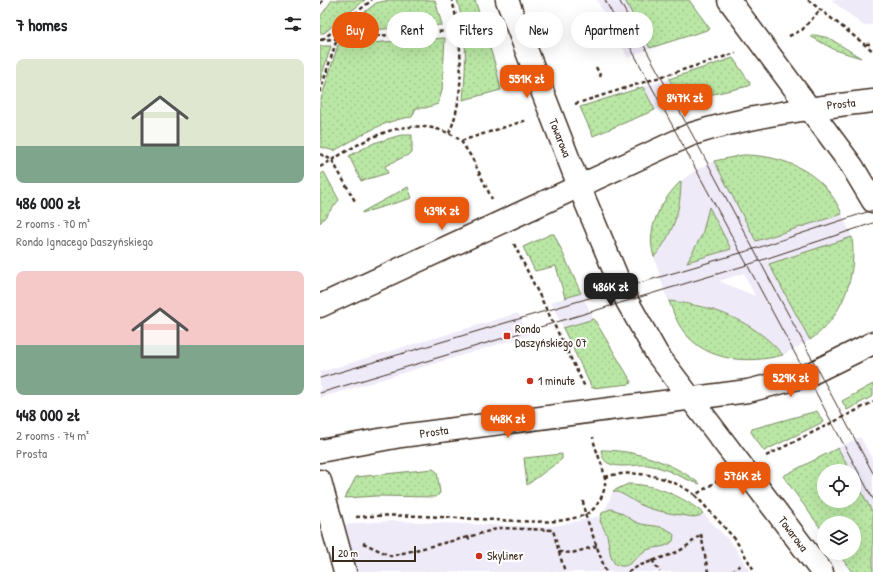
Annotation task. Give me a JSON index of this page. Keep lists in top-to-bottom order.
{
  "streets": {
    "main road": ["Prosta", "Towarowa"]
  },
  "crossings": [
    ["Prosta", "Towarowa"]
  ],
  "places": {
    "transit": ["Rondo Daszyńskiego 07"],
    "other": ["1 minute", "Skyliner"]
  },
  "scale_bar": "20 m",
  "page": {
    "heading": "7 homes",
    "chip": [
      "Buy",
      "Rent",
      "Filters",
      "New",
      "Apartment"
    ],
    "list": [
      {
        "name": "486 000 zł",
        "note": "2 rooms · 70 m² · Rondo Ignacego Daszyńskiego"
      },
      {
        "name": "448 000 zł",
        "note": "2 rooms · 74 m² · Prosta"
      }
    ],
    "price": [
      "551K zł",
      "847K zł",
      "439K zł",
      "486K zł",
      "529K zł",
      "448K zł",
      "576K zł"
    ],
    "scale": "20 m"
  }
}
